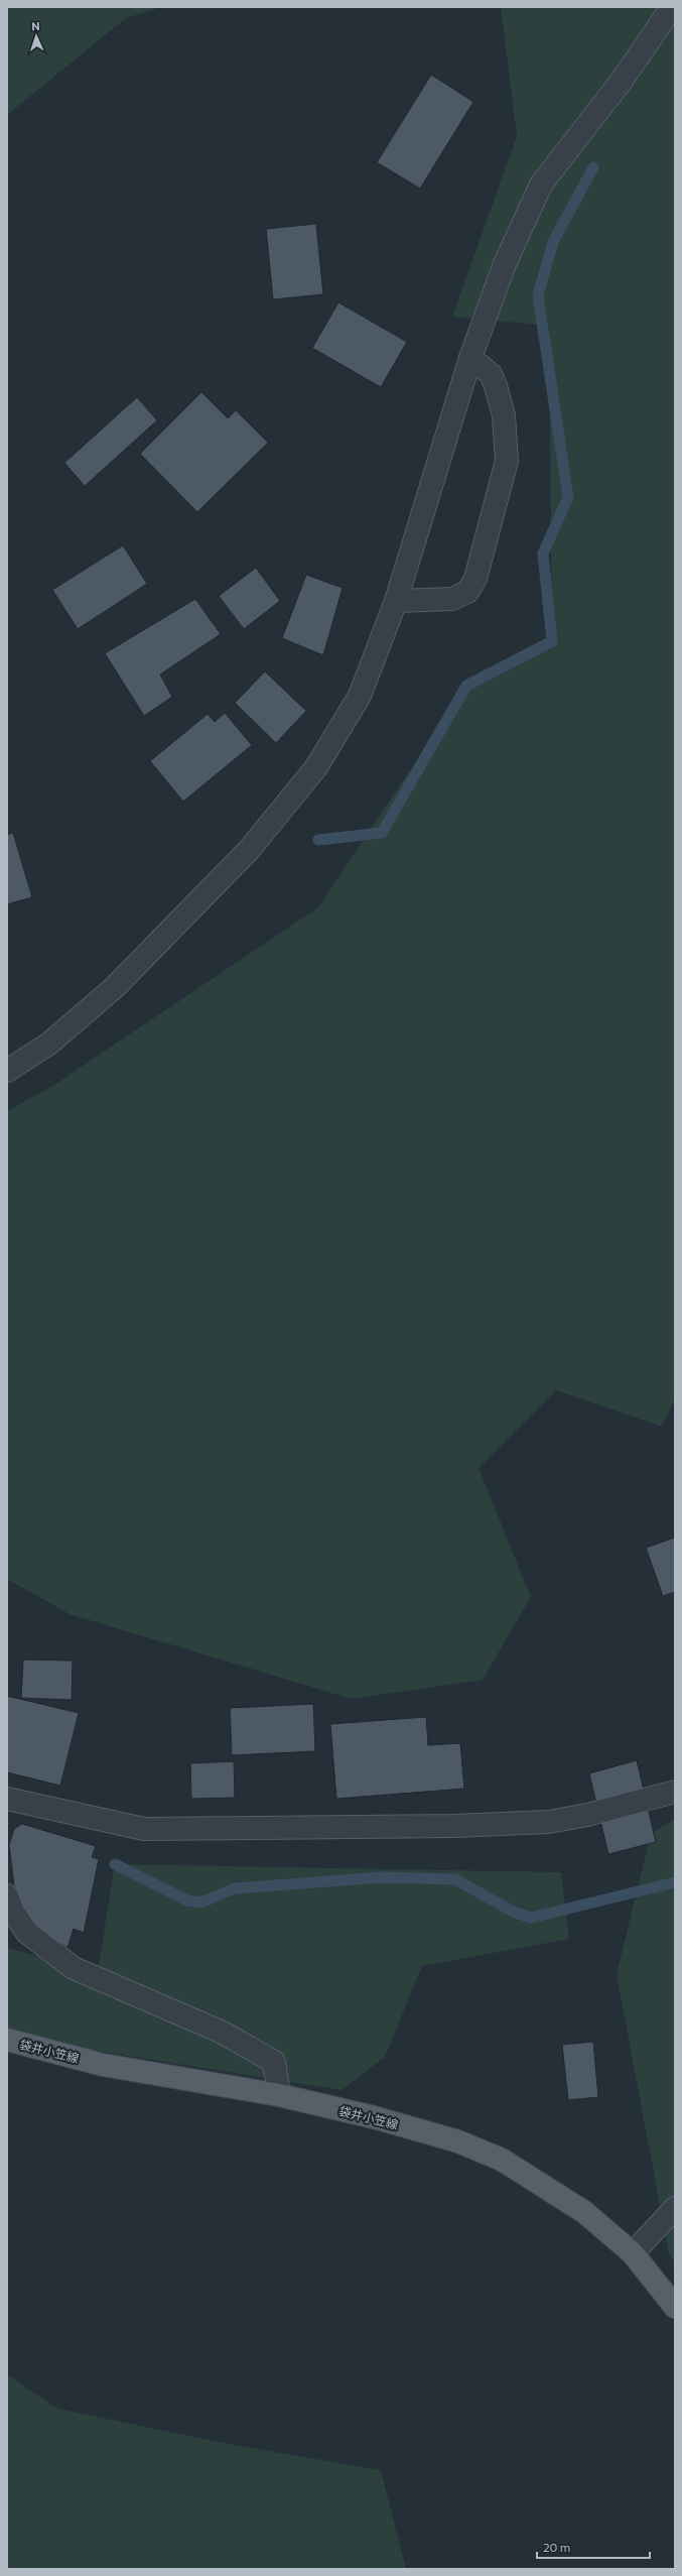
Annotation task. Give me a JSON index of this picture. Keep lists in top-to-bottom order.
{
  "streets": {
    "main road": ["袋井小笠線"]
  },
  "scale_bar": "20 m",
  "north": "top"
}
